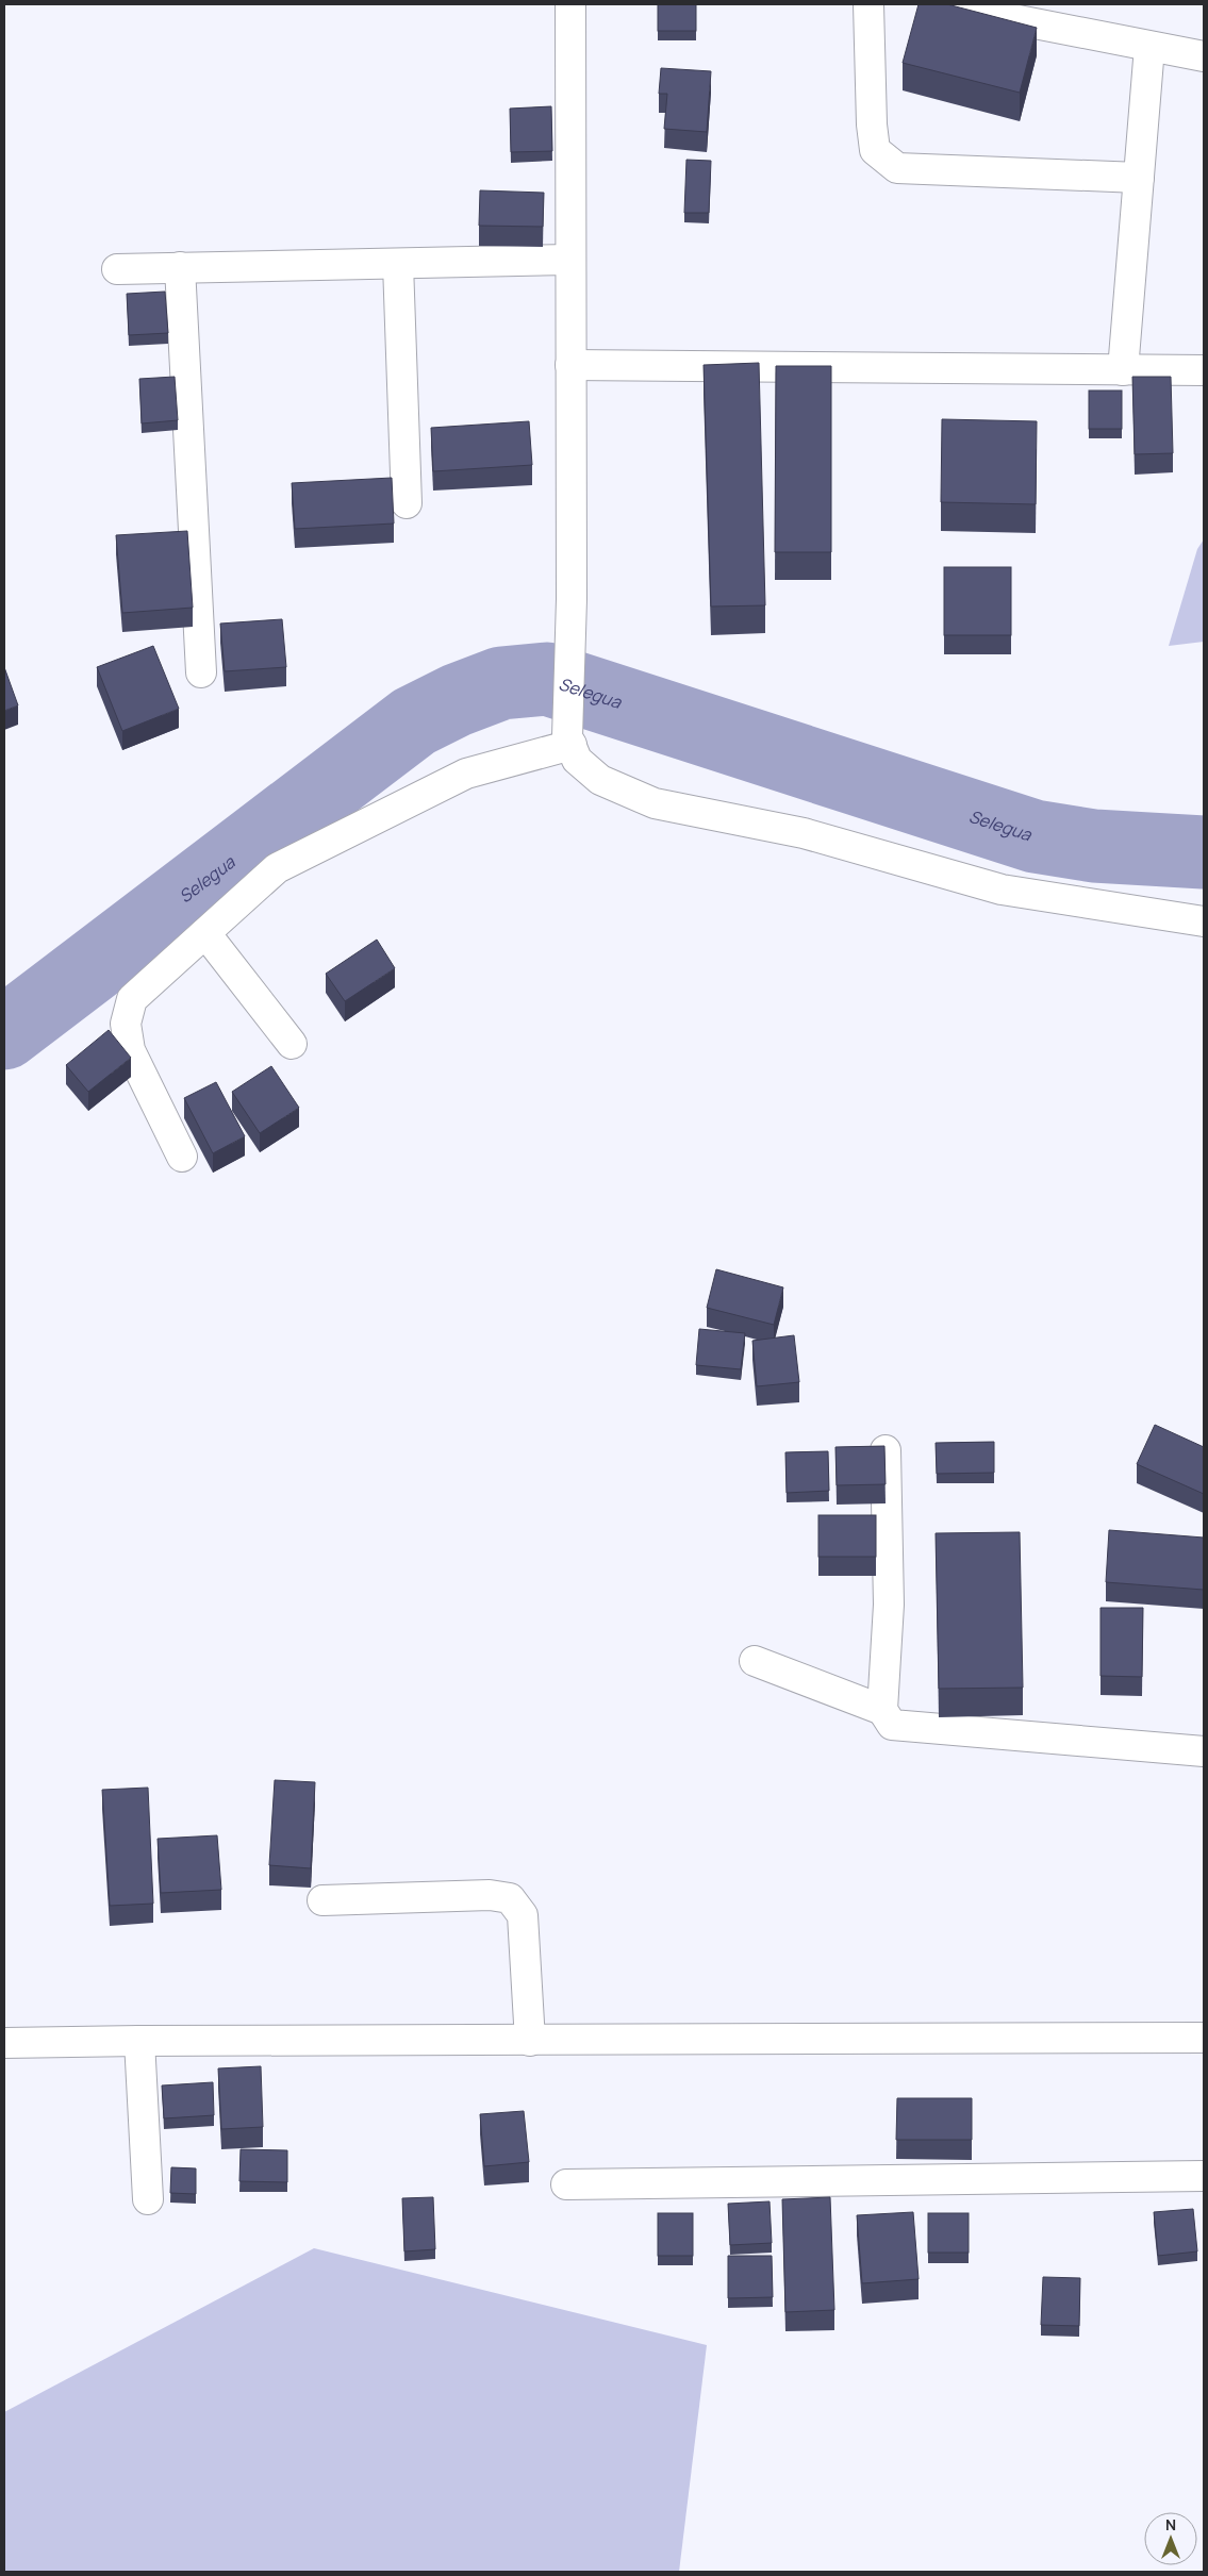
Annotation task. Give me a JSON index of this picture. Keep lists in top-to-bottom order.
{
  "water": ["Selegua"],
  "north": "top"
}
